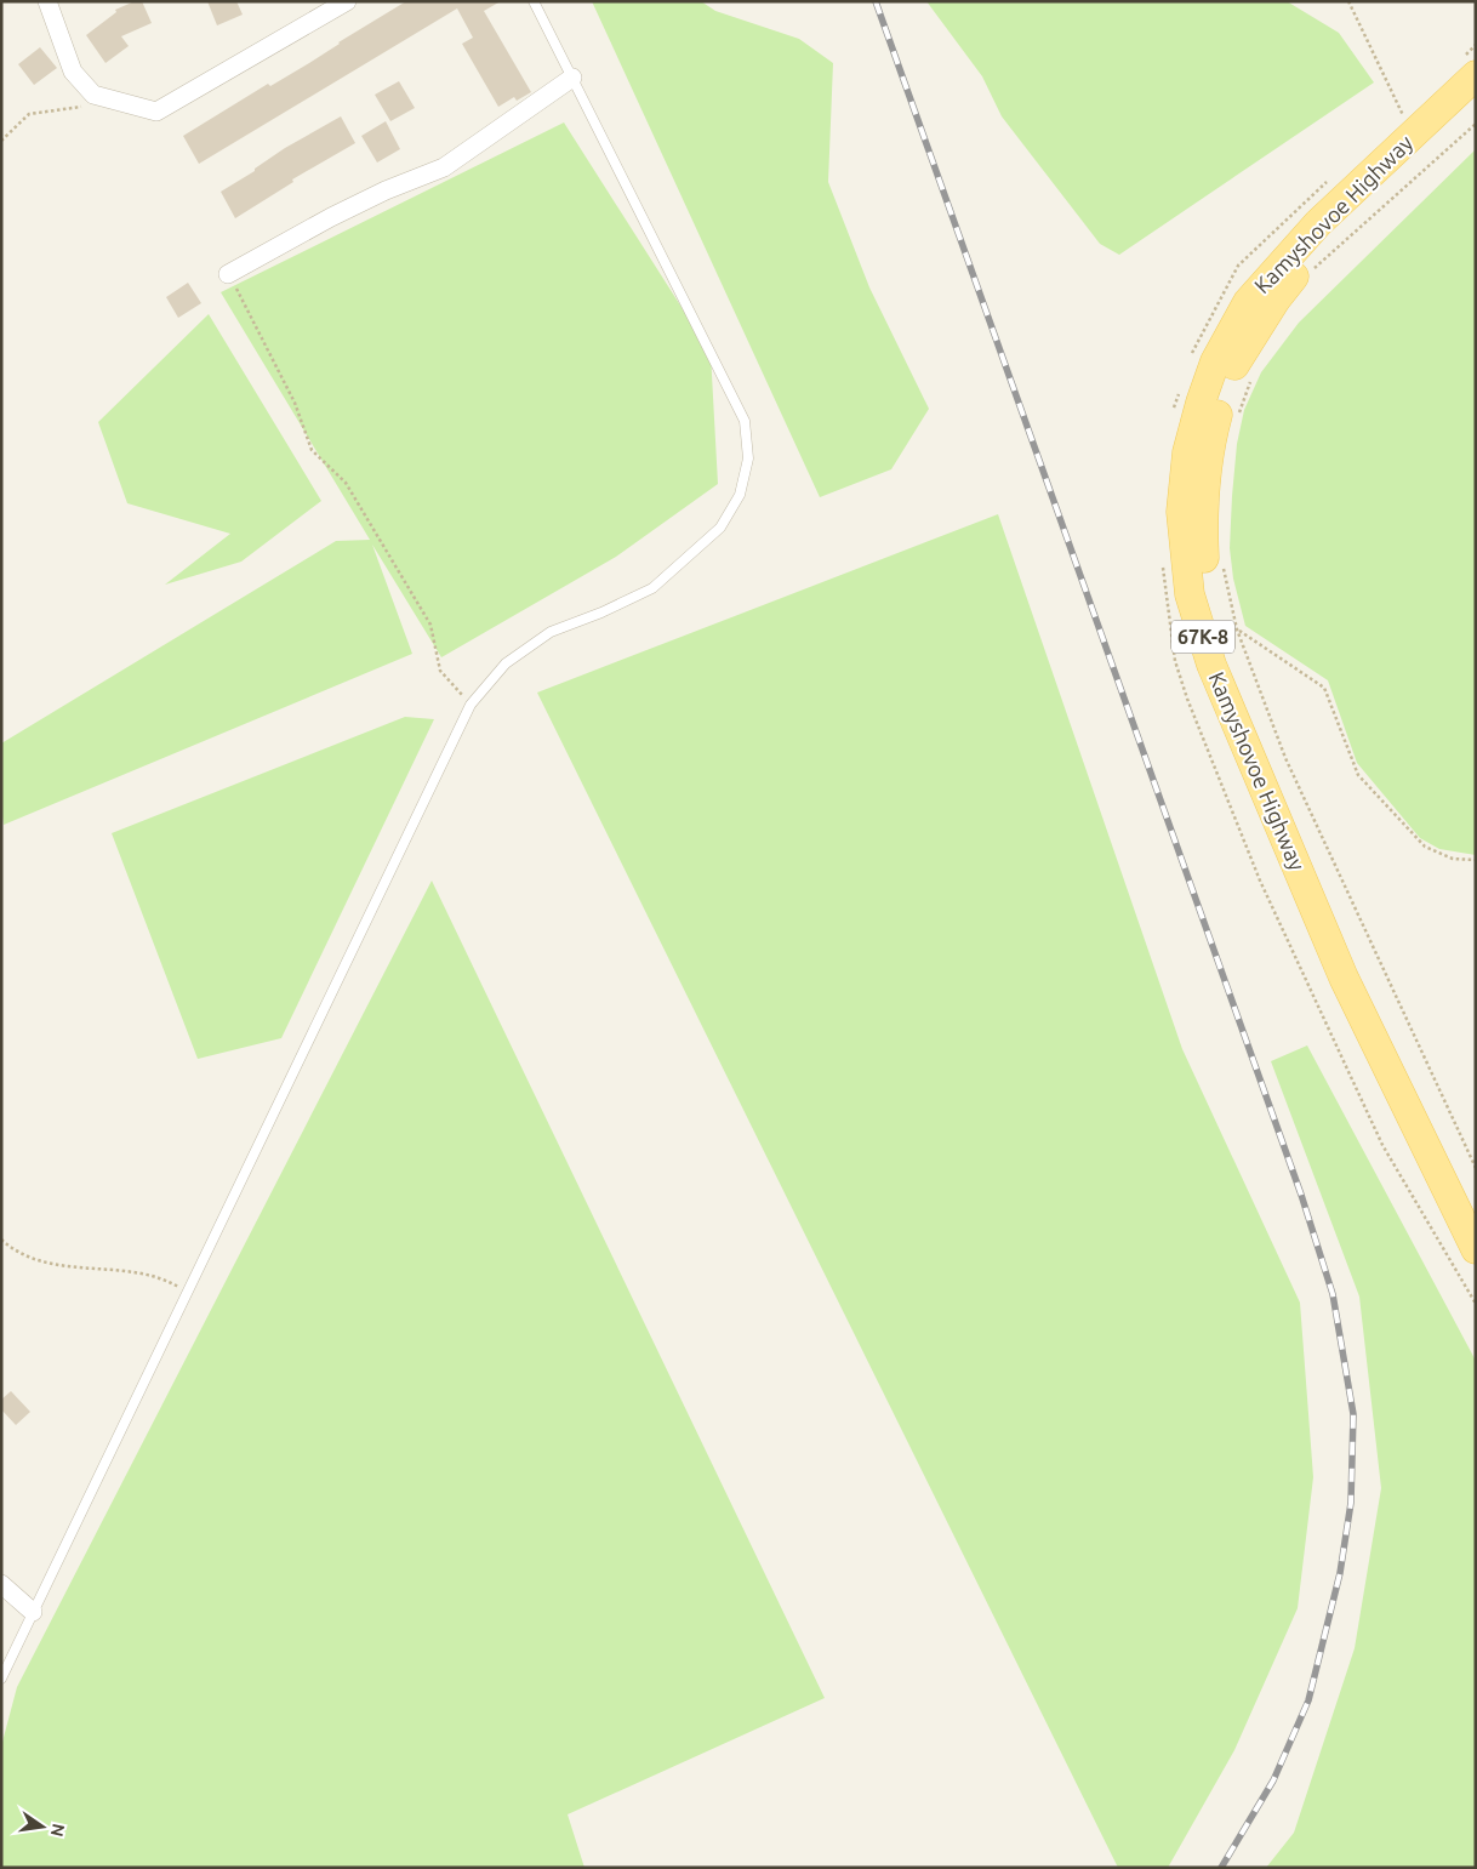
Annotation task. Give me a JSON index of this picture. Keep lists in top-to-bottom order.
{
  "streets": {
    "main road": ["Kamyshovoe Highway", "67К-8"]
  },
  "north": "right"
}
